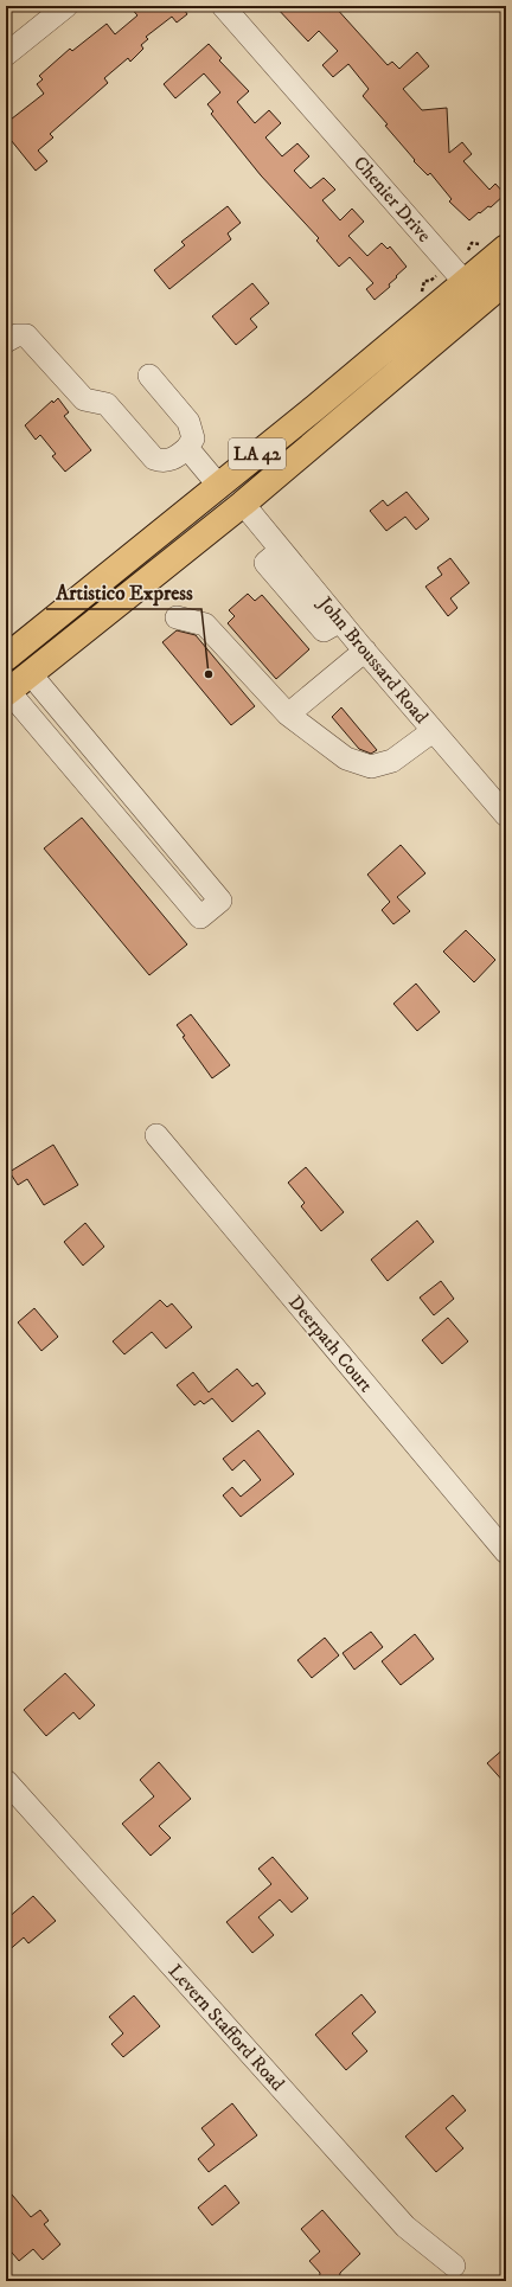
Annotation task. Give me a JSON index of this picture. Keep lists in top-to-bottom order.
{
  "streets": {
    "main road": ["LA 42"],
    "street": [
      "Chenier Drive",
      "John Broussard Road",
      "Deerpath Court",
      "Levern Stafford Road"
    ]
  },
  "crossings": [
    ["Chenier Drive", "LA 42"],
    ["LA 42", "John Broussard Road"]
  ],
  "places": ["Artistico Express"]
}
